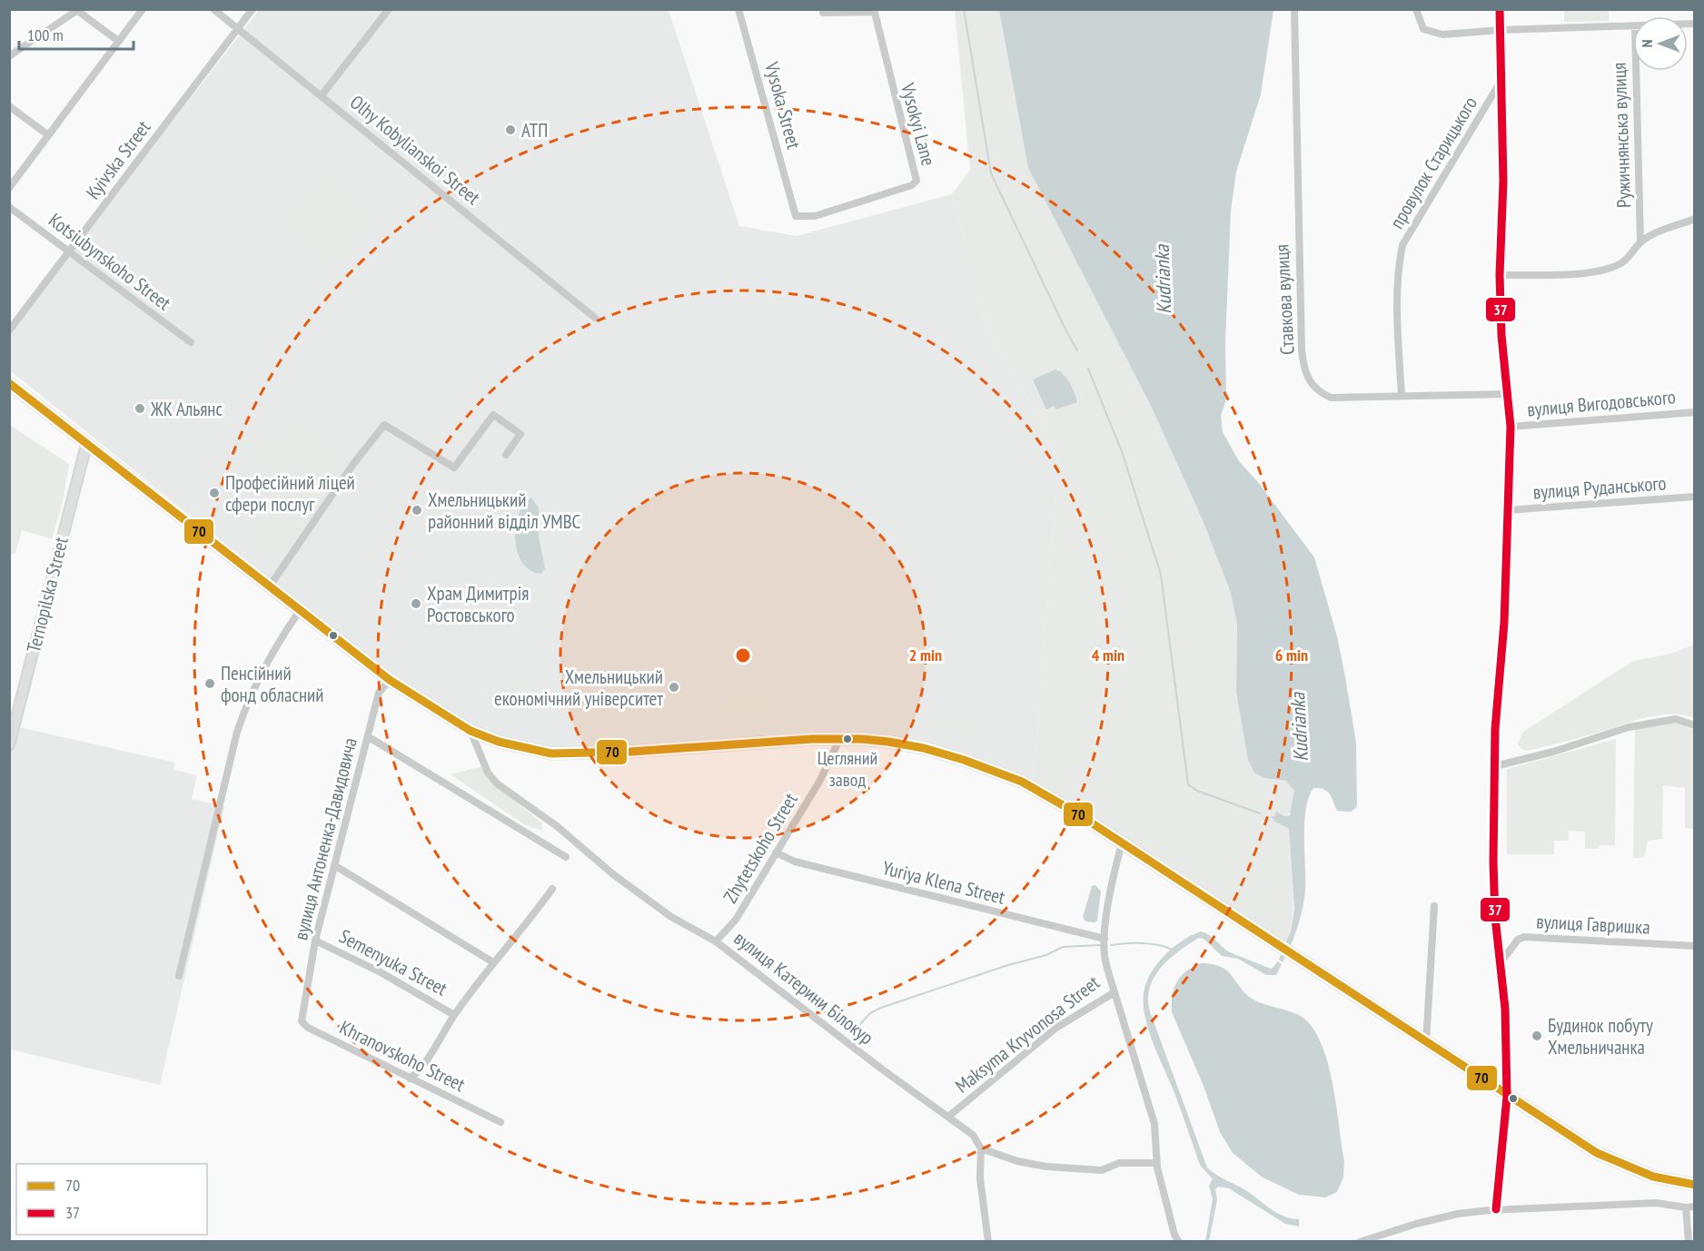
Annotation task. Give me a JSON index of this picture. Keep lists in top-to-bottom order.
{
  "streets": {
    "main road": ["Ternopilska Street"],
    "street": [
      "Vysoka Street",
      "Vysokyi Lane",
      "Ружичнянська вулиця",
      "Olhy Kobylianskoi Street",
      "Kyivska Street",
      "провулок Старицького",
      "Kotsiubynskoho Street",
      "Ставкова вулиця",
      "вулиця Вигодовського",
      "вулиця Руданського",
      "вулиця Антоненка-Давидовича",
      "Zhytetskoho Street",
      "Yuriya Klena Street",
      "вулиця Гавришка",
      "Semenyuka Street",
      "вулиця Катерини Білокур",
      "Maksyma Kryvonosa Street",
      "Khranovskoho Street"
    ]
  },
  "crossings": [
    ["Vysoka Street", "Vysokyi Lane"],
    ["Olhy Kobylianskoi Street", "Kyivska Street"],
    ["Kyivska Street", "Kotsiubynskoho Street"],
    ["провулок Старицького", "Ставкова вулиця"],
    ["вулиця Антоненка-Давидовича", "Semenyuka Street"],
    ["вулиця Антоненка-Давидовича", "Khranovskoho Street"],
    ["Zhytetskoho Street", "Yuriya Klena Street"],
    ["Zhytetskoho Street", "вулиця Катерини Білокур"],
    ["Yuriya Klena Street", "Maksyma Kryvonosa Street"],
    ["вулиця Катерини Білокур", "Maksyma Kryvonosa Street"]
  ],
  "water": ["Kudrianka"],
  "places": [
    "АТП",
    "ЖК Альянс",
    "Професійний ліцей сфери послуг",
    "Хмельницький районний відділ УМВС",
    "Храм Димитрія Ростовського",
    "Пенсійний фонд обласний",
    "Хмельницький економічний університет",
    "Цегляний завод",
    "Будинок побуту Хмельничанка"
  ],
  "lines": ["transit line 37", "transit line 70"],
  "legend": ["70", "37"],
  "scale_bar": "100 m",
  "north": "left",
  "rings": ["2 min", "4 min", "6 min"]
}
